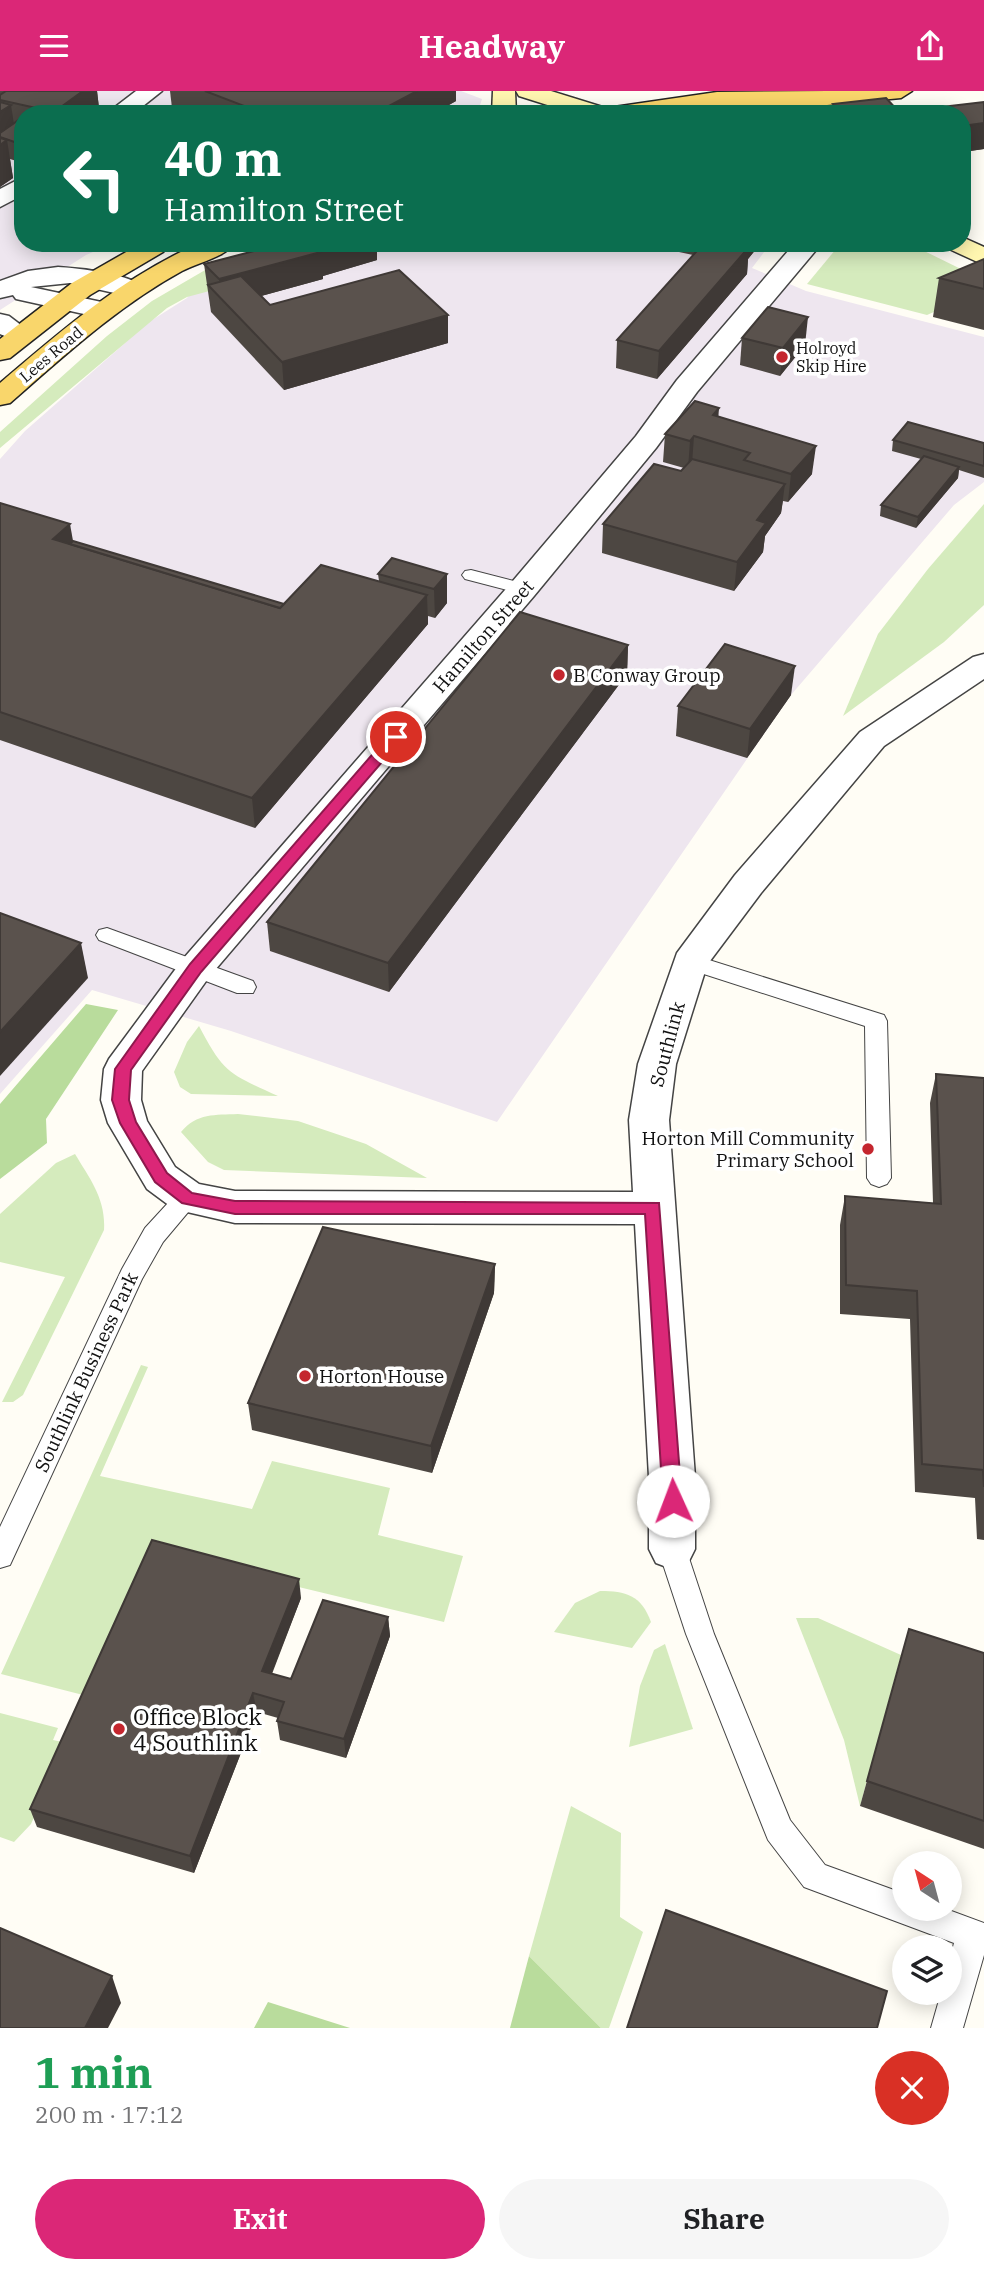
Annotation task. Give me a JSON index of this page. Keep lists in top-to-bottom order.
{
  "streets": {
    "main road": ["Lees Road"],
    "street": ["Hamilton Street", "Southlink"],
    "lane": ["Southlink Business Park"]
  },
  "crossings": [
    ["Hamilton Street", "Southlink"],
    ["Hamilton Street", "Southlink Business Park"]
  ],
  "places": [
    "Holroyd Skip Hire",
    "B Conway Group",
    "Horton Mill Community Primary School",
    "Horton House",
    "Office Block 4 Southlink"
  ],
  "north": "top left",
  "page": {
    "header": "Headway",
    "turn": ["40 m", "Hamilton Street"],
    "heading": ["1 min", "200 m · 17:12"],
    "buttons": ["Exit", "Share"]
  }
}
